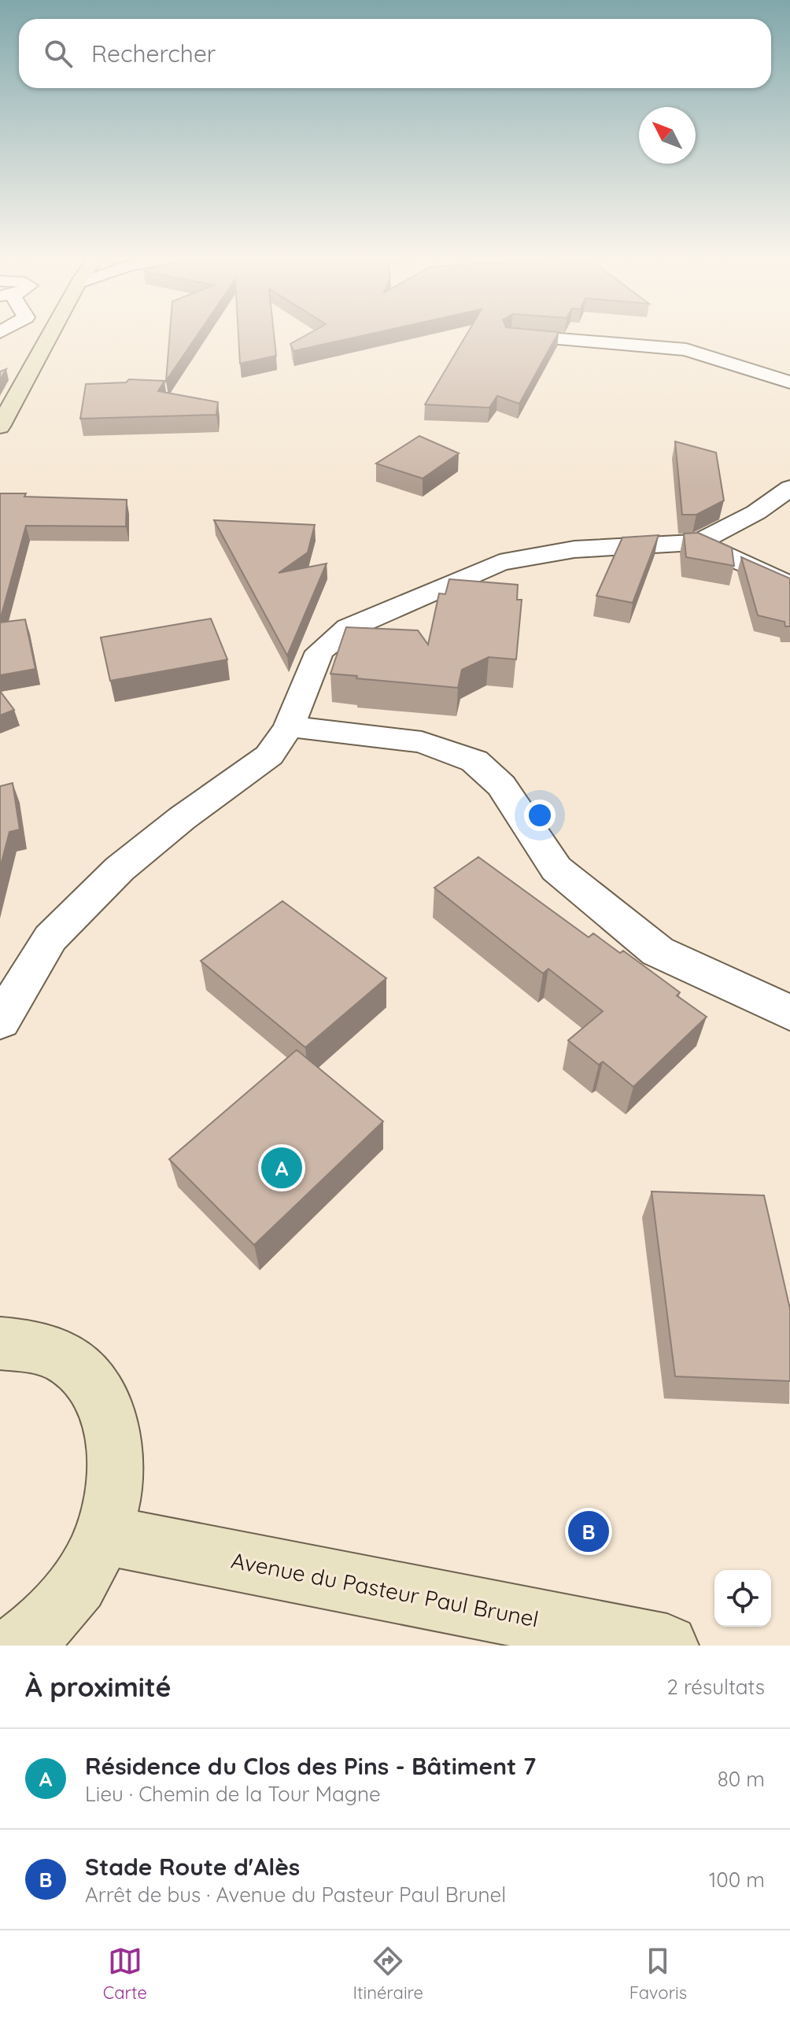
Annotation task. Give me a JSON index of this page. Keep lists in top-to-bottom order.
{
  "streets": {
    "main road": ["Avenue du Pasteur Paul Brunel"]
  },
  "north": "top left",
  "page": {
    "search": "Rechercher",
    "pins": ["A", "B"],
    "heading": ["À proximité", "2 résultats"],
    "list": [
      {
        "mark": "A",
        "name": "Résidence du Clos des Pins - Bâtiment 7",
        "note": "Lieu · Chemin de la Tour Magne",
        "value": "80 m"
      },
      {
        "mark": "B",
        "name": "Stade Route d'Alès",
        "note": "Arrêt de bus · Avenue du Pasteur Paul Brunel",
        "value": "100 m"
      }
    ],
    "nav": ["Carte", "Itinéraire", "Favoris"]
  }
}
